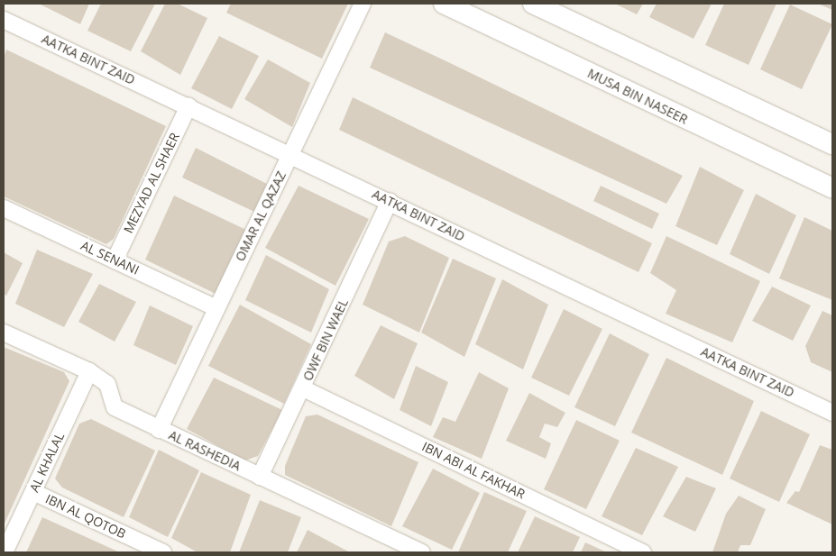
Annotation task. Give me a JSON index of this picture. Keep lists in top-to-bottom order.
{
  "streets": {
    "street": [
      "AATKA BINT ZAID",
      "MUSA BIN NASEER",
      "MEZYAD AL SHAER",
      "OMAR AL QAZAZ",
      "AL SENANI",
      "OWF BIN WAEL",
      "AL RASHEDIA",
      "AL KHALAL",
      "IBN ABI AL FAKHAR",
      "IBN AL QOTOB"
    ]
  },
  "crossings": [
    ["AATKA BINT ZAID", "MEZYAD AL SHAER"],
    ["AATKA BINT ZAID", "OMAR AL QAZAZ"],
    ["AATKA BINT ZAID", "OWF BIN WAEL"],
    ["MEZYAD AL SHAER", "AL SENANI"],
    ["OMAR AL QAZAZ", "AL SENANI"],
    ["OMAR AL QAZAZ", "AL RASHEDIA"],
    ["OWF BIN WAEL", "AL RASHEDIA"],
    ["OWF BIN WAEL", "IBN ABI AL FAKHAR"],
    ["AL RASHEDIA", "AL KHALAL"],
    ["AL KHALAL", "IBN AL QOTOB"]
  ]
}
